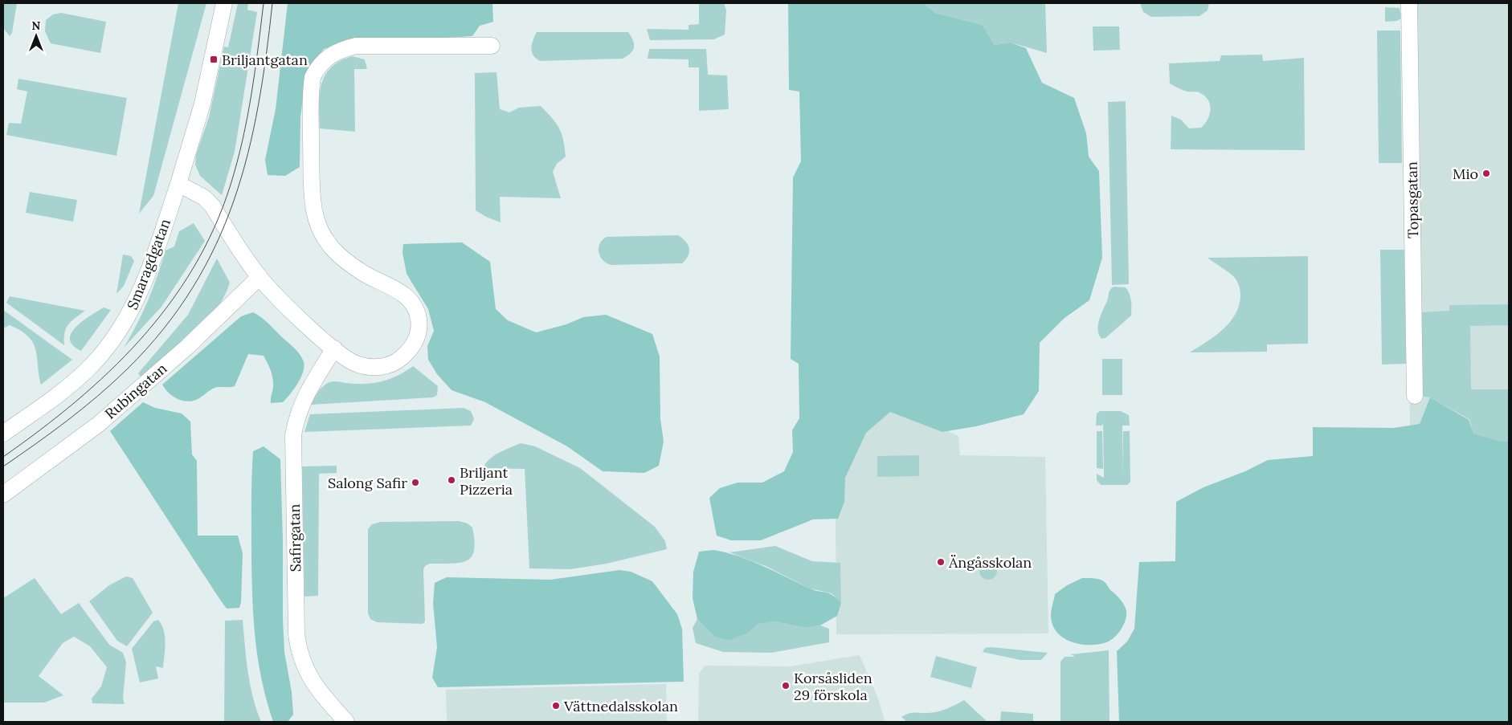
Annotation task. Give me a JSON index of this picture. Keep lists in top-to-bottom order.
{
  "streets": {
    "street": [
      "Topasgatan",
      "Smaragdgatan",
      "Rubingatan",
      "Safirgatan"
    ]
  },
  "places": {
    "transit": ["Briljantgatan"],
    "other": [
      "Mio",
      "Briljant Pizzeria",
      "Salong Safir",
      "Ängåsskolan",
      "Korsåsliden 29 förskola",
      "Vättnedalsskolan"
    ]
  },
  "north": "top"
}
